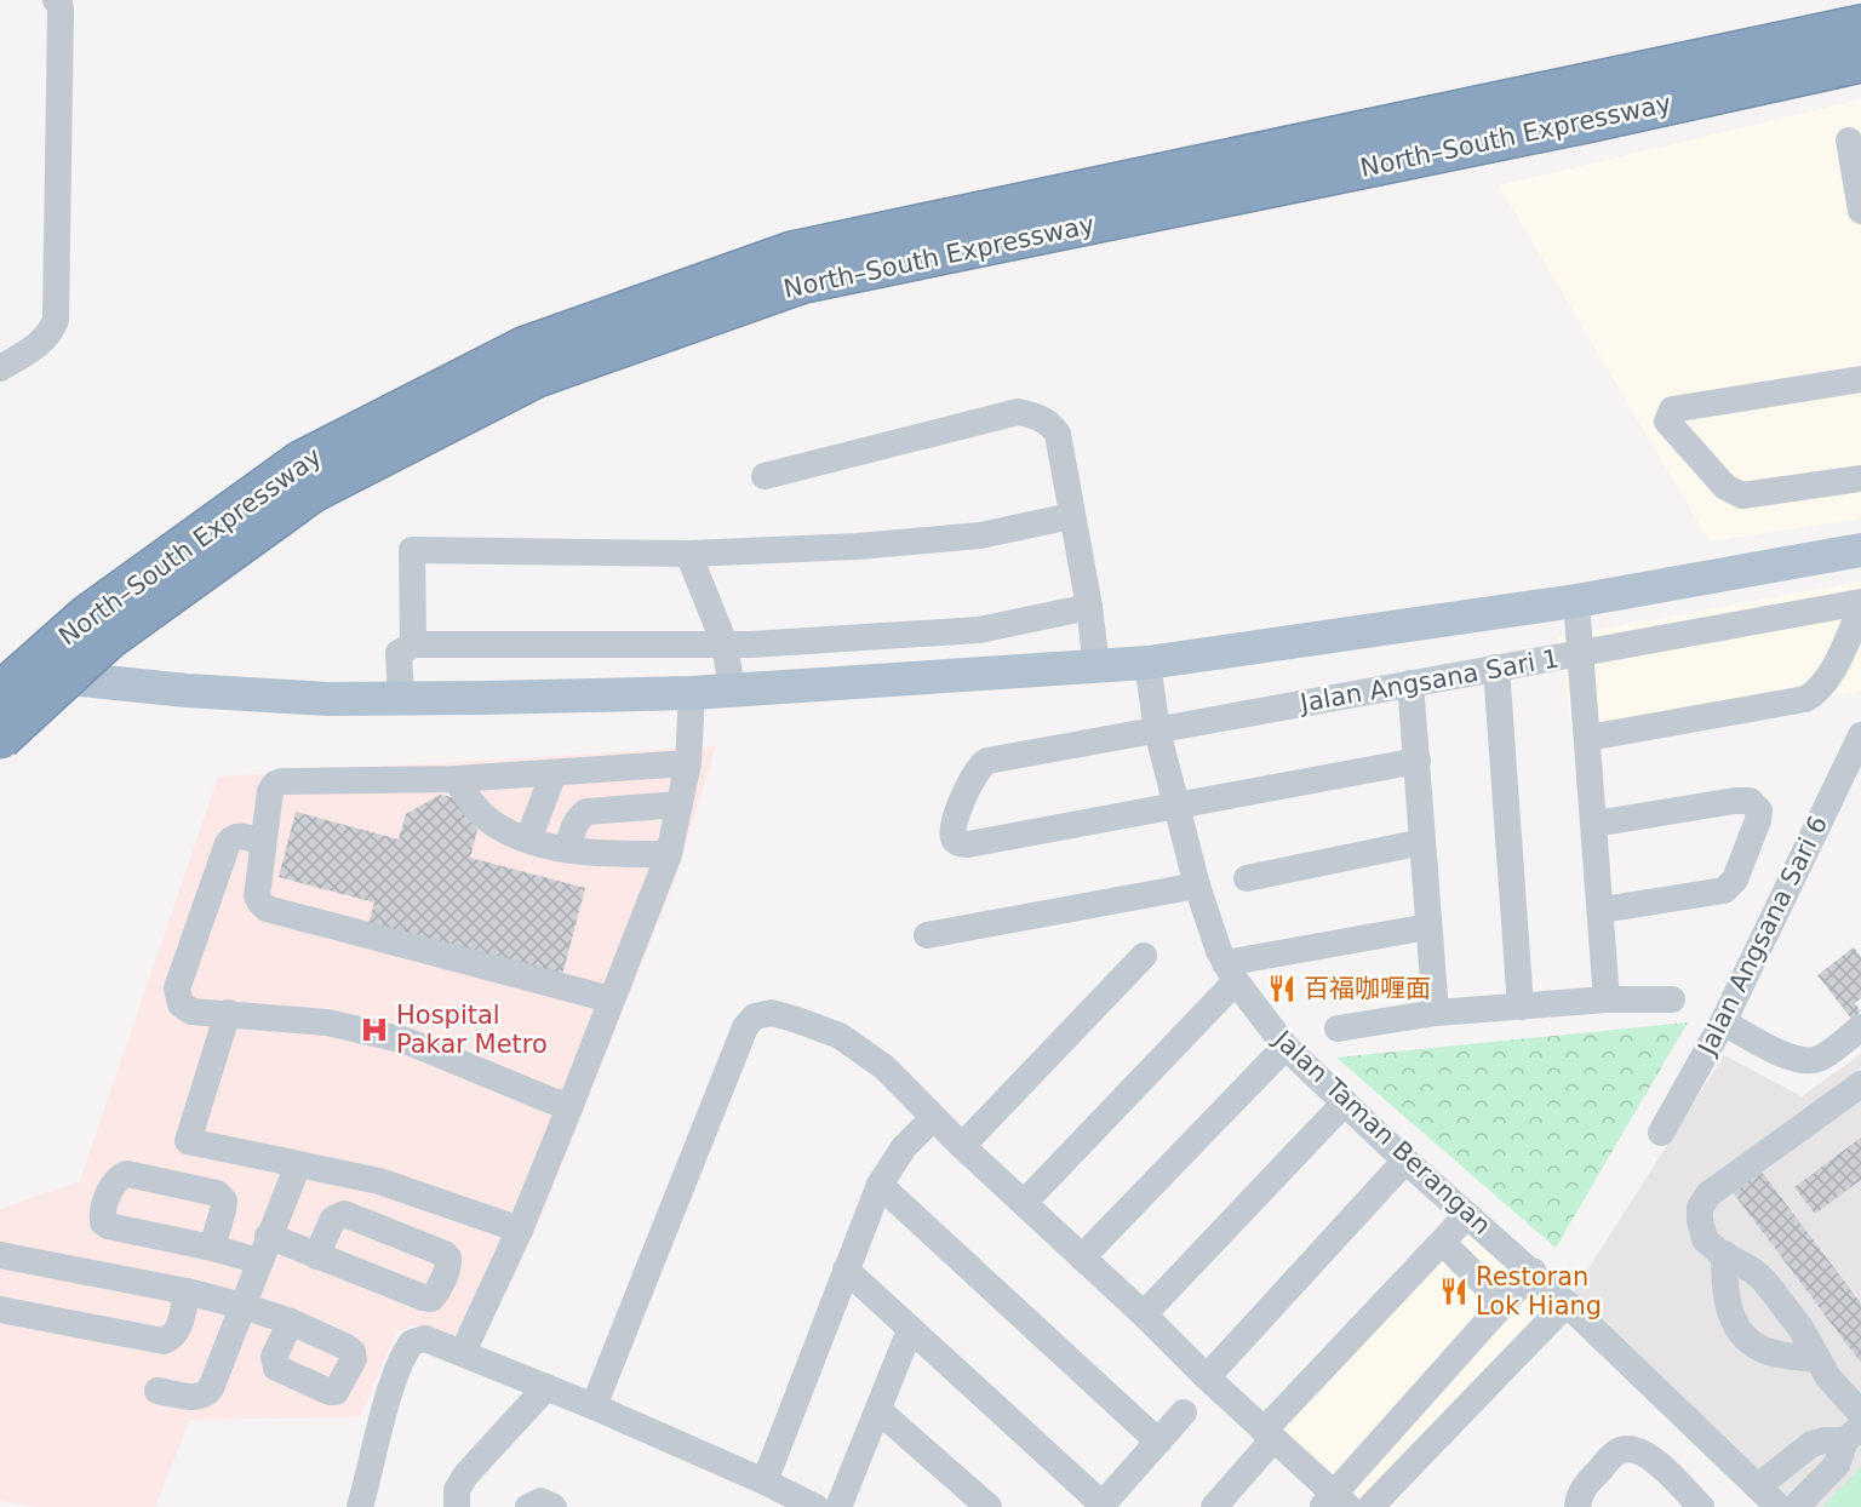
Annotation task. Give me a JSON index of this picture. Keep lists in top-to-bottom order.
{
  "streets": {
    "highway": ["North–South Expressway"],
    "street": ["Jalan Angsana Sari 1", "Jalan Angsana Sari 6", "Jalan Taman Berangan"]
  },
  "crossings": [
    ["Jalan Angsana Sari 1", "Jalan Taman Berangan"]
  ],
  "places": {
    "restaurant": ["百福咖喱面", "Restoran Lok Hiang"],
    "hospital": ["Hospital Pakar Metro"]
  }
}
